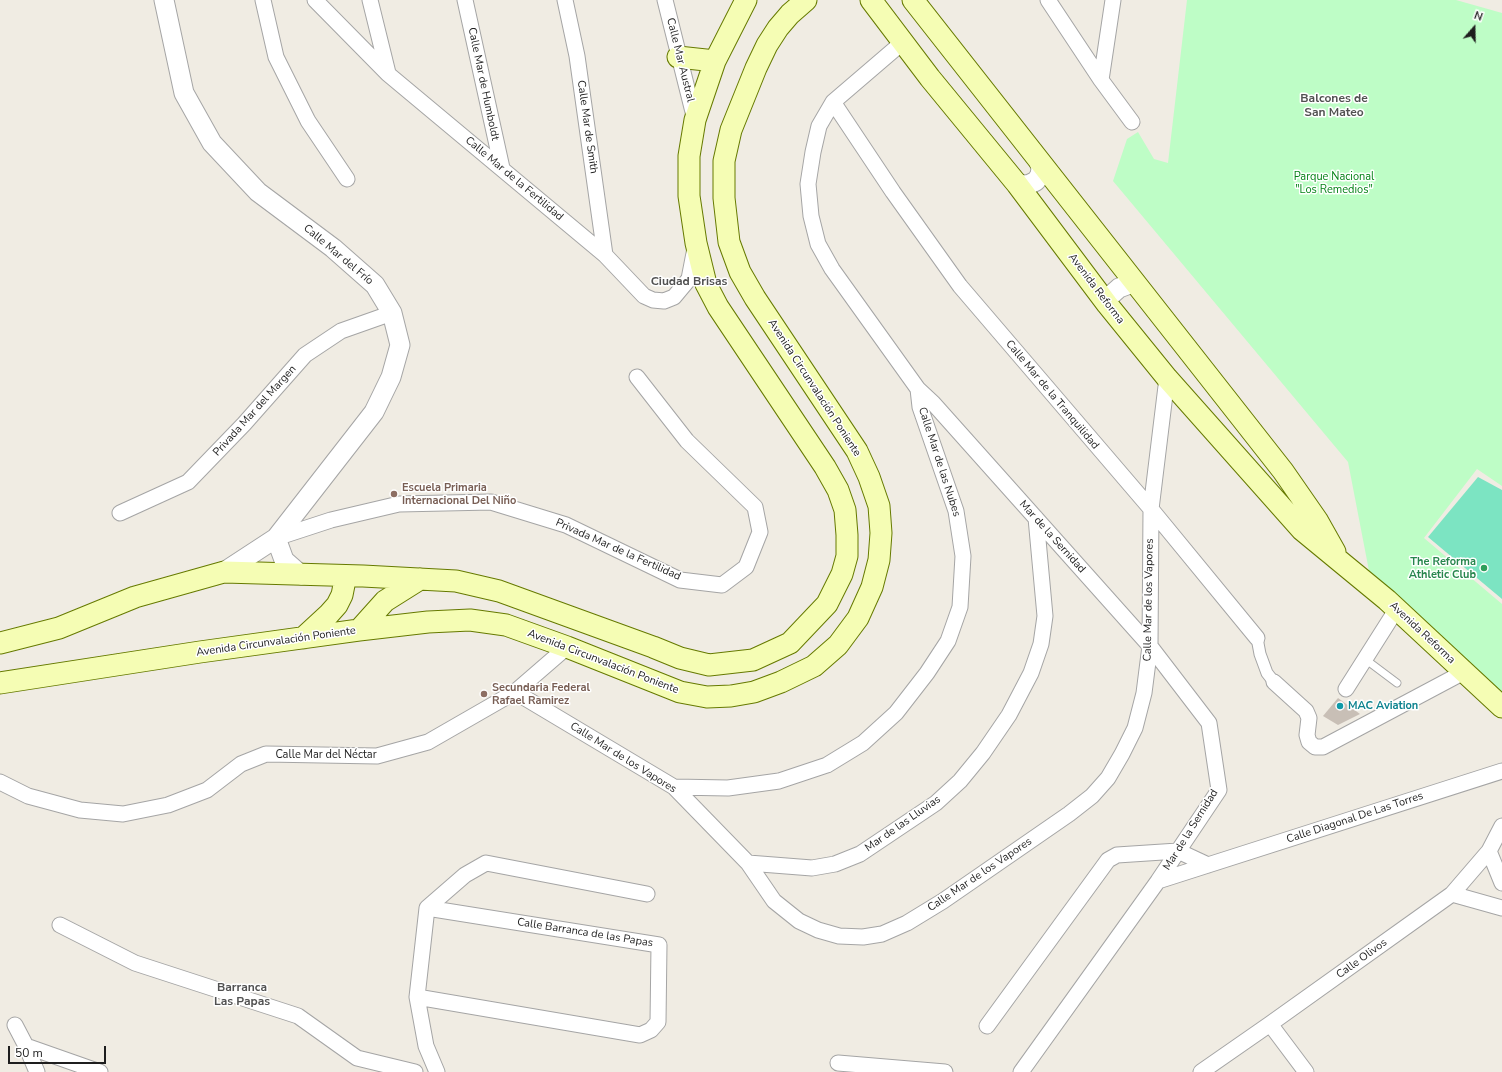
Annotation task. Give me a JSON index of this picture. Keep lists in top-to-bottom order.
{
  "streets": {
    "main road": ["Avenida Reforma", "Avenida Circunvalación Poniente"],
    "street": [
      "Calle Mar Austral",
      "Calle Mar de Humboldt",
      "Calle Mar de Smith",
      "Calle Mar de la Fertilidad",
      "Calle Mar del Frío",
      "Calle Mar de la Tranquilidad",
      "Privada Mar del Margen",
      "Calle Mar de las Nubes",
      "Mar de la Sernidad",
      "Privada Mar de la Fertilidad",
      "Calle Mar de los Vapores",
      "Calle Mar del Néctar",
      "Calle Diagonal De Las Torres",
      "Mar de las Lluvias",
      "Calle Barranca de las Papas",
      "Calle Olivos"
    ]
  },
  "crossings": [
    ["Calle Mar de Humboldt", "Calle Mar de la Fertilidad"],
    ["Calle Mar de Smith", "Calle Mar de la Fertilidad"],
    ["Calle Mar del Frío", "Privada Mar del Margen"],
    ["Calle Mar del Frío", "Privada Mar de la Fertilidad"],
    ["Avenida Reforma", "Calle Mar de las Nubes"],
    ["Avenida Reforma", "Calle Mar de los Vapores"],
    ["Avenida Circunvalación Poniente", "Calle Mar del Néctar"],
    ["Calle Mar de la Tranquilidad", "Calle Mar de las Nubes"],
    ["Calle Mar de la Tranquilidad", "Calle Mar de los Vapores"],
    ["Calle Mar de las Nubes", "Mar de la Sernidad"],
    ["Calle Mar de las Nubes", "Calle Mar de los Vapores"],
    ["Mar de la Sernidad", "Calle Mar de los Vapores"],
    ["Mar de la Sernidad", "Calle Diagonal De Las Torres"],
    ["Mar de la Sernidad", "Mar de las Lluvias"],
    ["Calle Mar de los Vapores", "Calle Mar del Néctar"],
    ["Calle Mar de los Vapores", "Mar de las Lluvias"]
  ],
  "districts": ["Balcones de San Mateo", "Ciudad Brisas", "Barranca Las Papas"],
  "parks": ["Parque Nacional \"Los Remedios\""],
  "places": [
    "Escuela Primaria Internacional Del Niño",
    "The Reforma Athletic Club",
    "Secundaria Federal Rafael Ramirez",
    "MAC Aviation"
  ],
  "scale_bar": "50 m",
  "north": "top"
}
